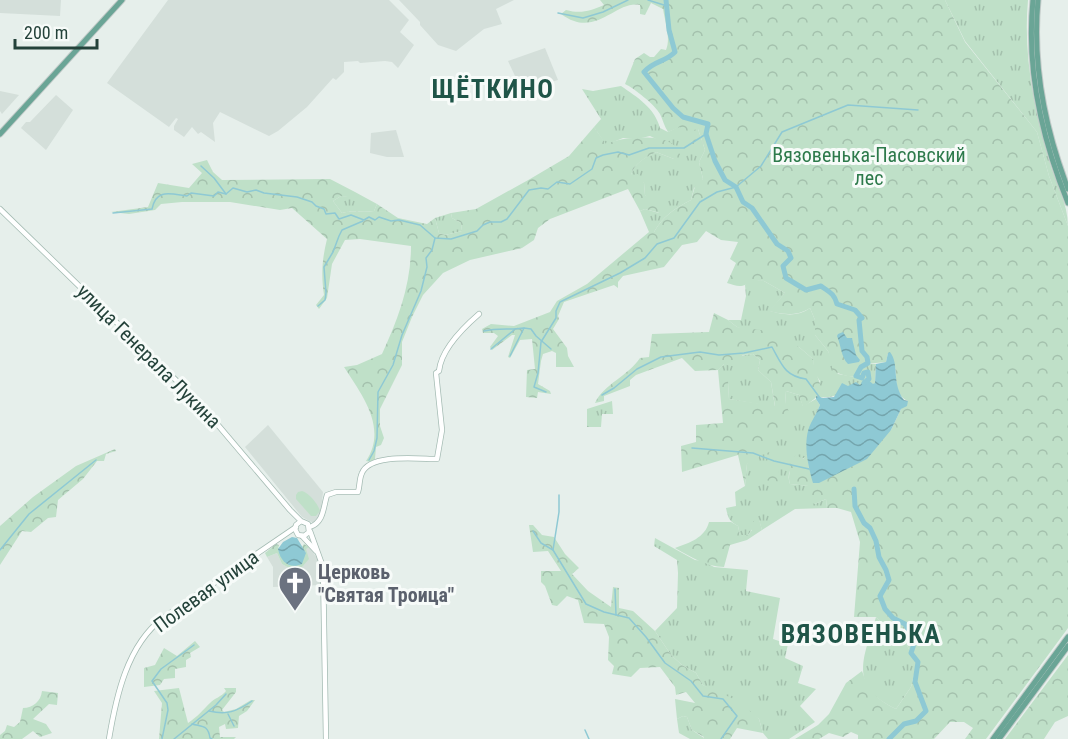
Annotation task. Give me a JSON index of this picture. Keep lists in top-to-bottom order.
{
  "streets": {
    "main road": ["улица Генерала Лукина", "Полевая улица"]
  },
  "crossings": [
    ["улица Генерала Лукина", "Полевая улица"]
  ],
  "districts": ["ЩЁТКИНО", "ВЯЗОВЕНЬКА"],
  "parks": ["Вязовенька-Пасовский лес"],
  "places": {
    "church": ["Церковь \"Святая Троица\""]
  },
  "scale_bar": "200 m"
}
